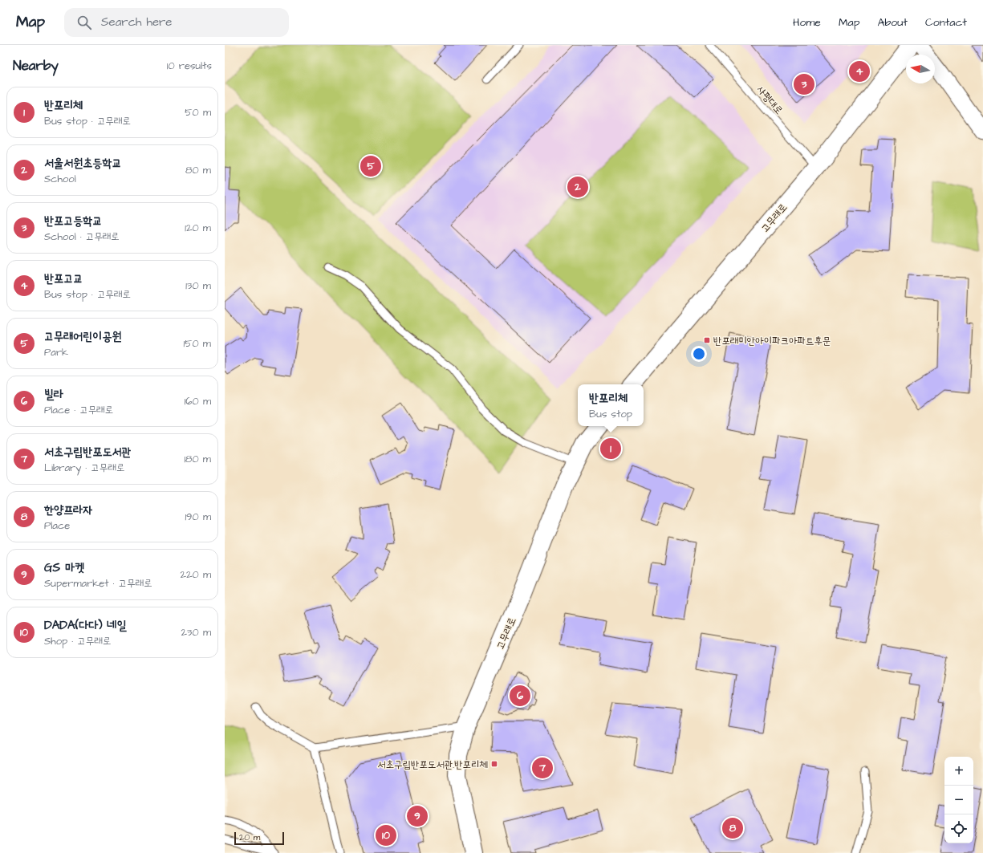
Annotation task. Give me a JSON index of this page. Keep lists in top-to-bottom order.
{
  "streets": {
    "street": ["고무래로"],
    "lane": ["사평대로"]
  },
  "crossings": [
    ["사평대로", "고무래로"]
  ],
  "places": {
    "transit": ["반포래미안아이파크아파트후문", "서초구립반포도서관.반포리체"]
  },
  "scale_bar": "20 m",
  "north": "left",
  "page": {
    "header": "Map",
    "search": "Search here",
    "nav": [
      "Home",
      "Map",
      "About",
      "Contact"
    ],
    "heading": ["Nearby", "10 results"],
    "pins": [
      "4",
      "3",
      "5",
      "2",
      "1",
      "6",
      "7",
      "9",
      "8",
      "10"
    ],
    "list": [
      {
        "mark": "1",
        "name": "반포리체",
        "note": "Bus stop · 고무래로",
        "value": "50 m"
      },
      {
        "mark": "2",
        "name": "서울서원초등학교",
        "note": "School",
        "value": "80 m"
      },
      {
        "mark": "3",
        "name": "반포고등학교",
        "note": "School · 고무래로",
        "value": "120 m"
      },
      {
        "mark": "4",
        "name": "반포고교",
        "note": "Bus stop · 고무래로",
        "value": "130 m"
      },
      {
        "mark": "5",
        "name": "고무래어린이공원",
        "note": "Park",
        "value": "150 m"
      },
      {
        "mark": "6",
        "name": "빌라",
        "note": "Place · 고무래로",
        "value": "160 m"
      },
      {
        "mark": "7",
        "name": "서초구립반포도서관",
        "note": "Library · 고무래로",
        "value": "180 m"
      },
      {
        "mark": "8",
        "name": "한양프라자",
        "note": "Place",
        "value": "190 m"
      },
      {
        "mark": "9",
        "name": "GS 마켓",
        "note": "Supermarket · 고무래로",
        "value": "220 m"
      },
      {
        "mark": "10",
        "name": "DADA(다다) 네일",
        "note": "Shop · 고무래로",
        "value": "230 m"
      }
    ],
    "popup": ["반포리체", "Bus stop"],
    "map_buttons": ["+", "−"],
    "scale": "20 m"
  }
}
